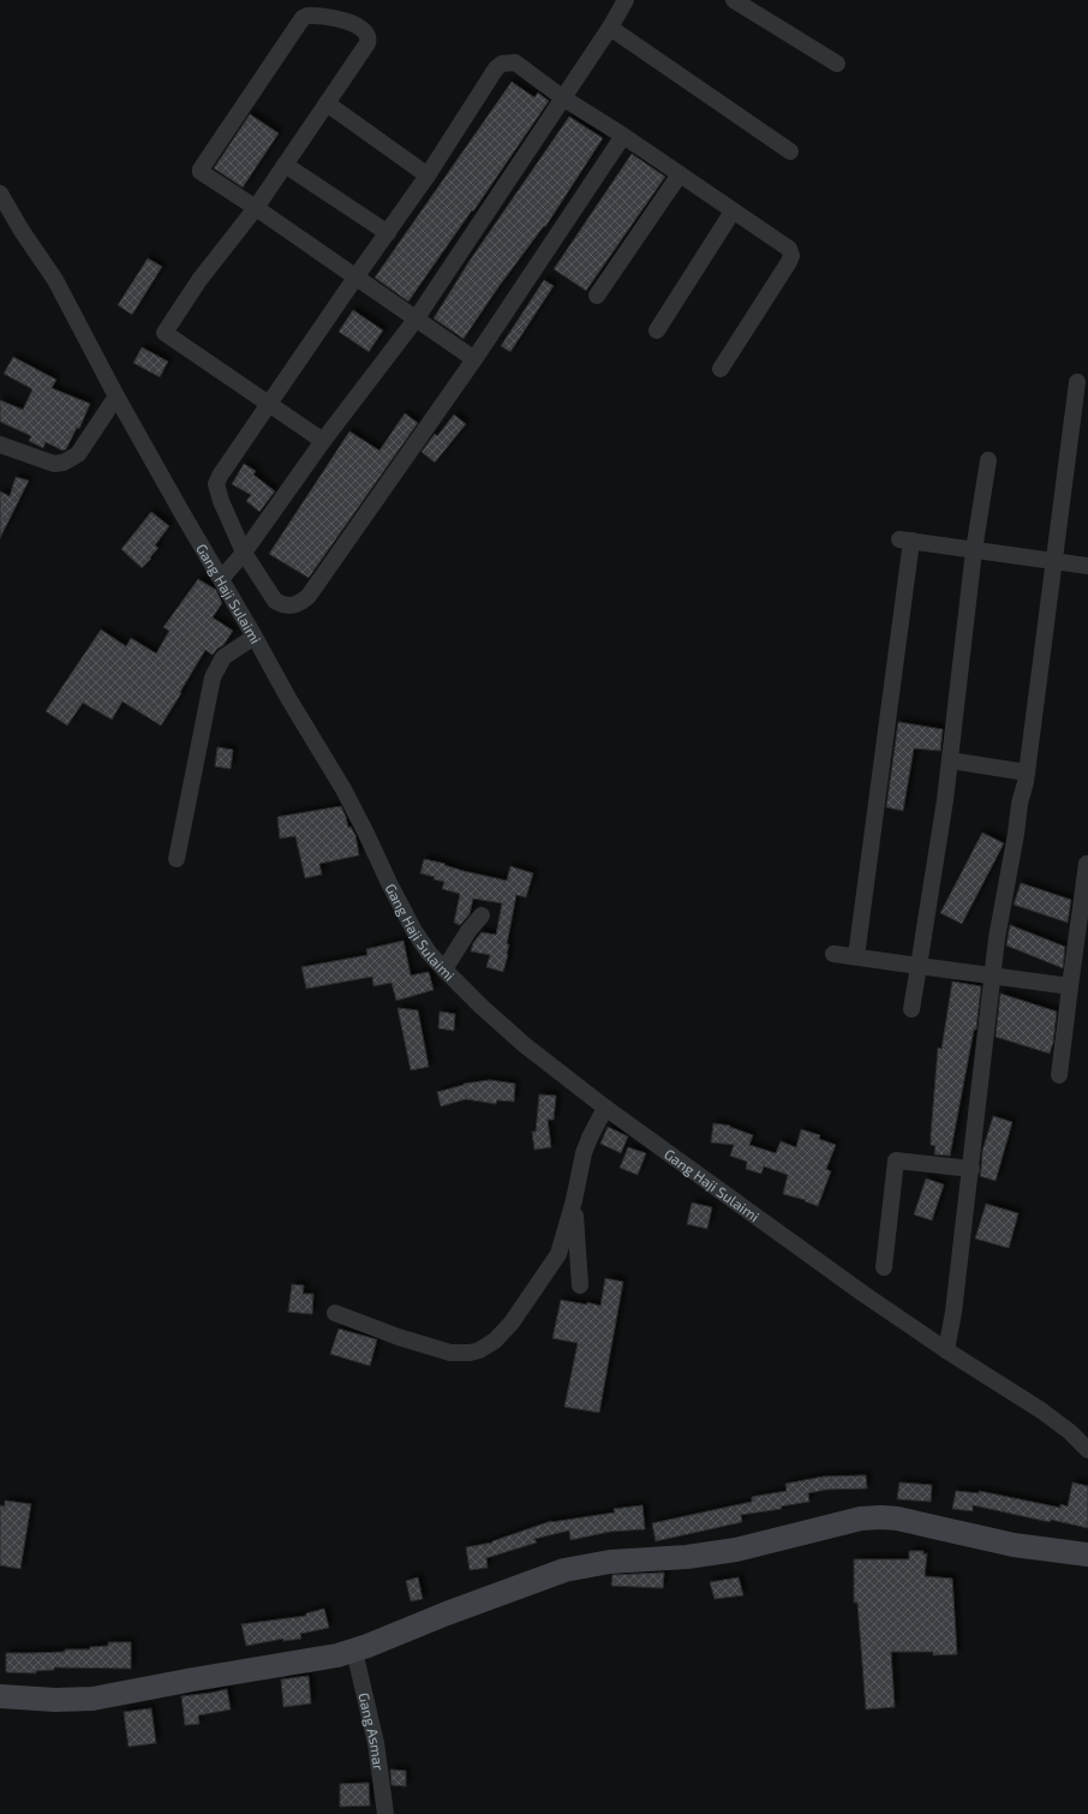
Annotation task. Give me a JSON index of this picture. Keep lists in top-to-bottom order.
{
  "streets": {
    "street": ["Gang Haji Sulaimi", "Gang Asmar"]
  }
}
